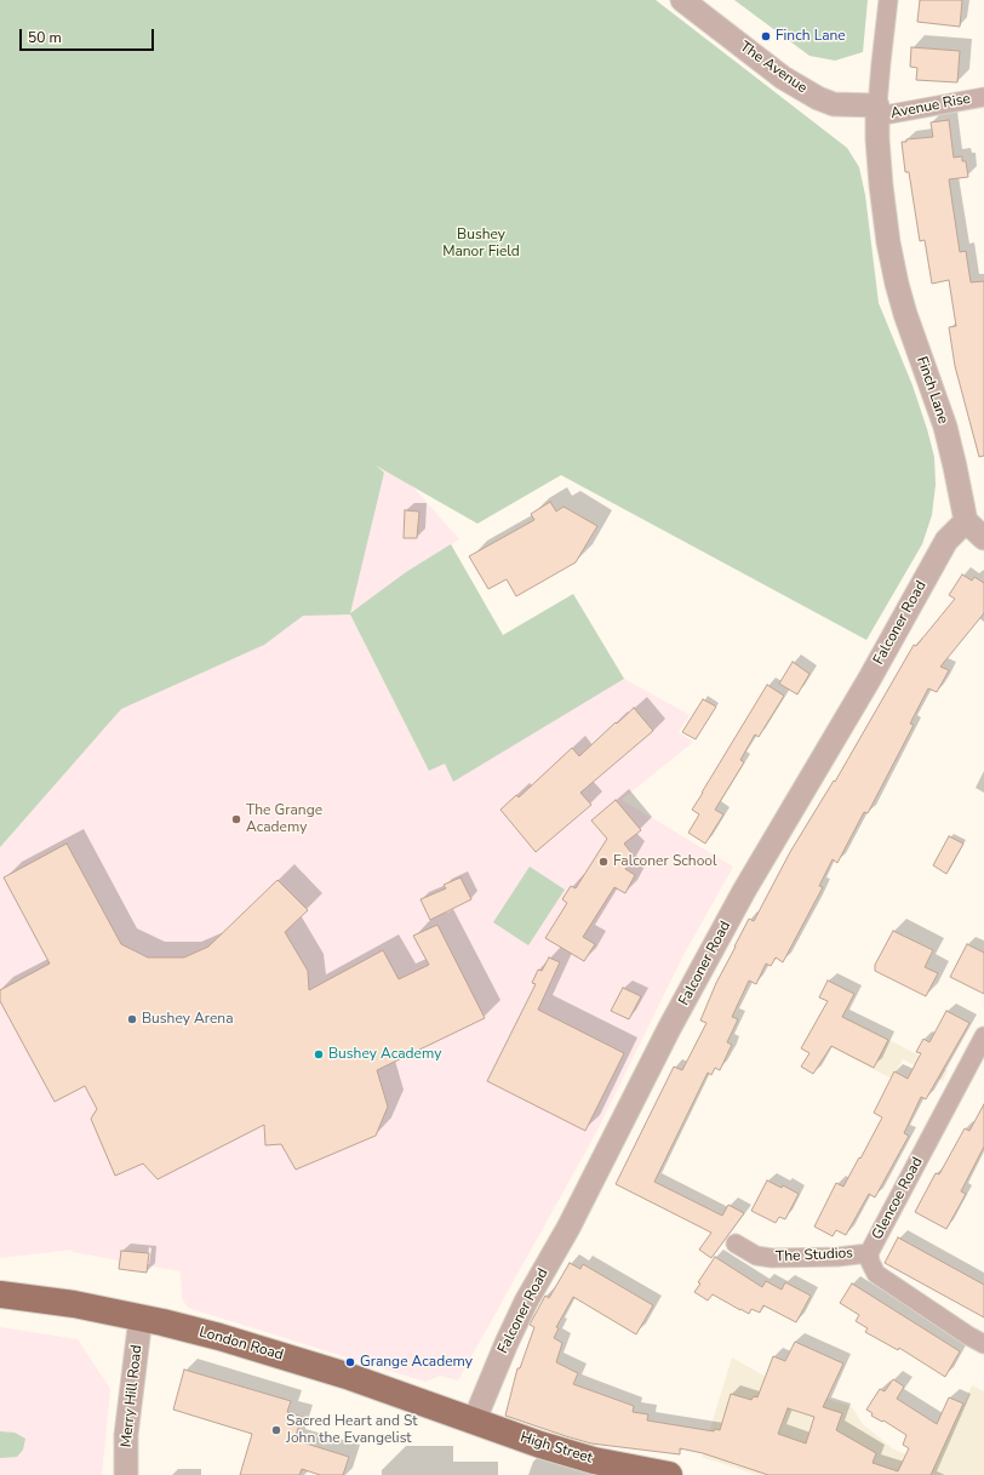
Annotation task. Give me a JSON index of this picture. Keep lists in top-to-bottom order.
{
  "streets": {
    "main road": ["London Road", "High Street"],
    "street": [
      "The Avenue",
      "Avenue Rise",
      "Finch Lane",
      "Falconer Road",
      "Glencoe Road",
      "The Studios",
      "Merry Hill Road"
    ]
  },
  "crossings": [
    ["The Avenue", "Avenue Rise"],
    ["The Avenue", "Finch Lane"],
    ["Avenue Rise", "Finch Lane"],
    ["Finch Lane", "Falconer Road"],
    ["Falconer Road", "London Road"],
    ["Falconer Road", "High Street"],
    ["Glencoe Road", "The Studios"],
    ["London Road", "Merry Hill Road"],
    ["London Road", "High Street"]
  ],
  "parks": ["Bushey Manor Field"],
  "places": [
    "Finch Lane",
    "The Grange Academy",
    "Falconer School",
    "Bushey Arena",
    "Bushey Academy",
    "Grange Academy",
    "Sacred Heart and St John the Evangelist"
  ],
  "scale_bar": "50 m"
}
